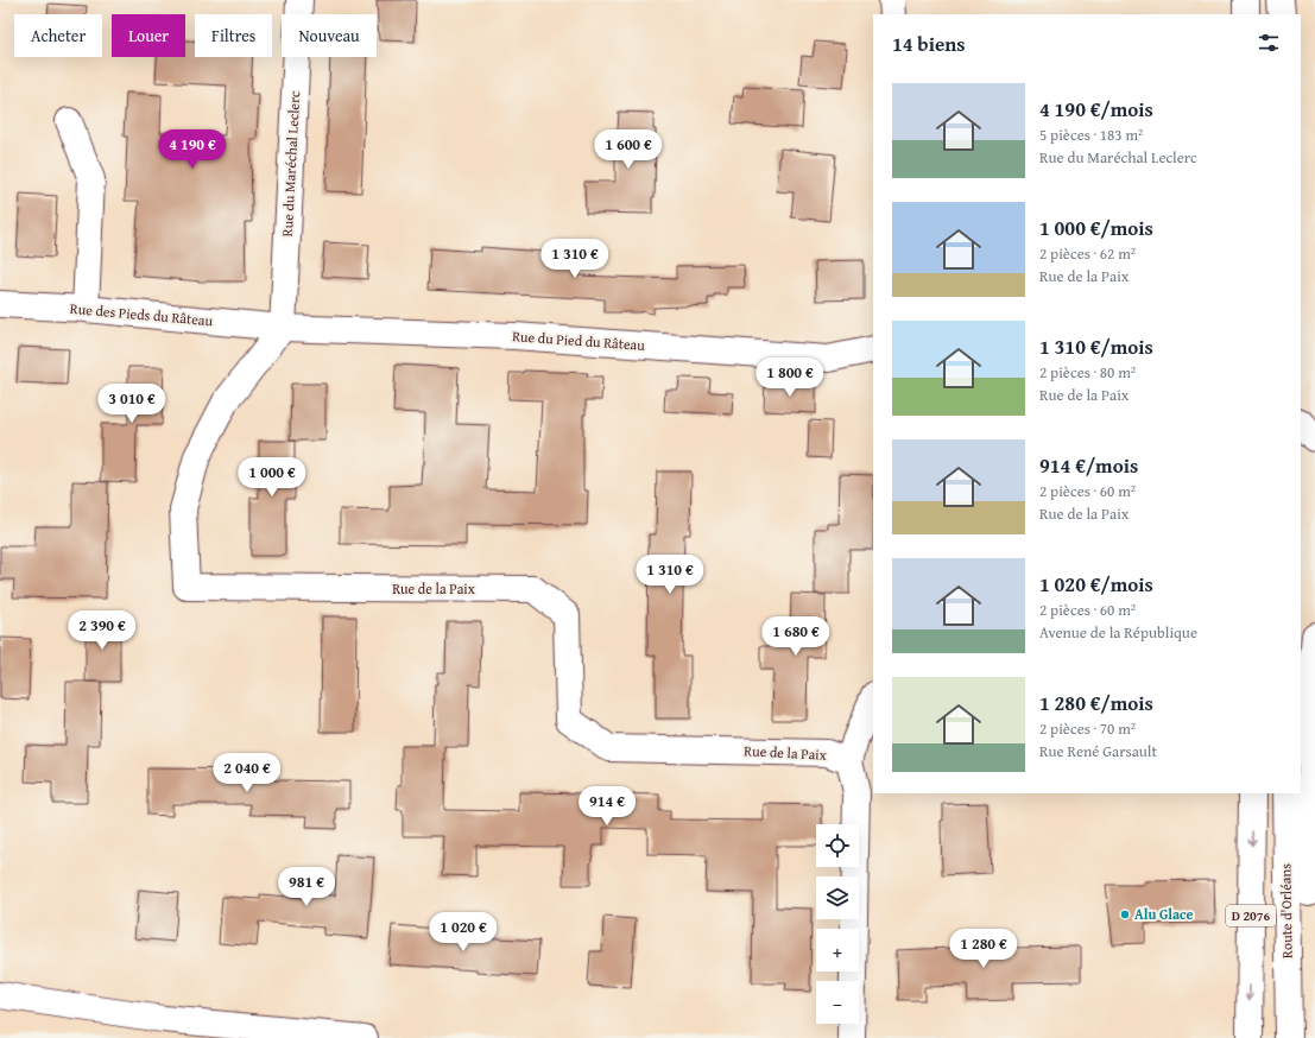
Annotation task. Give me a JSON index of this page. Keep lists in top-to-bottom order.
{
  "streets": {
    "street": [
      "Rue du Maréchal Leclerc",
      "Rue des Pieds du Râteau",
      "Rue du Pied du Râteau",
      "Rue de la Paix",
      "Route d'Orléans",
      "D 2076"
    ]
  },
  "crossings": [
    ["Rue du Maréchal Leclerc", "Rue des Pieds du Râteau"],
    ["Rue du Maréchal Leclerc", "Rue du Pied du Râteau"],
    ["Rue du Maréchal Leclerc", "Rue de la Paix"],
    ["Rue des Pieds du Râteau", "Rue du Pied du Râteau"],
    ["Rue des Pieds du Râteau", "Rue de la Paix"],
    ["Rue du Pied du Râteau", "Rue de la Paix"]
  ],
  "places": ["Alu Glace"],
  "page": {
    "chip": [
      "Acheter",
      "Louer",
      "Filtres",
      "Nouveau"
    ],
    "heading": "14 biens",
    "list": [
      {
        "name": "4 190 €/mois",
        "note": "5 pièces · 183 m² · Rue du Maréchal Leclerc"
      },
      {
        "name": "1 000 €/mois",
        "note": "2 pièces · 62 m² · Rue de la Paix"
      },
      {
        "name": "1 310 €/mois",
        "note": "2 pièces · 80 m² · Rue de la Paix"
      },
      {
        "name": "914 €/mois",
        "note": "2 pièces · 60 m² · Rue de la Paix"
      },
      {
        "name": "1 020 €/mois",
        "note": "2 pièces · 60 m² · Avenue de la République"
      },
      {
        "name": "1 280 €/mois",
        "note": "2 pièces · 70 m² · Rue René Garsault"
      }
    ],
    "price": [
      "4 190 €",
      "1 600 €",
      "1 310 €",
      "1 800 €",
      "3 010 €",
      "1 000 €",
      "1 310 €",
      "2 390 €",
      "1 680 €",
      "2 040 €",
      "914 €",
      "981 €",
      "1 020 €",
      "1 280 €"
    ],
    "map_buttons": ["+", "−"]
  }
}
